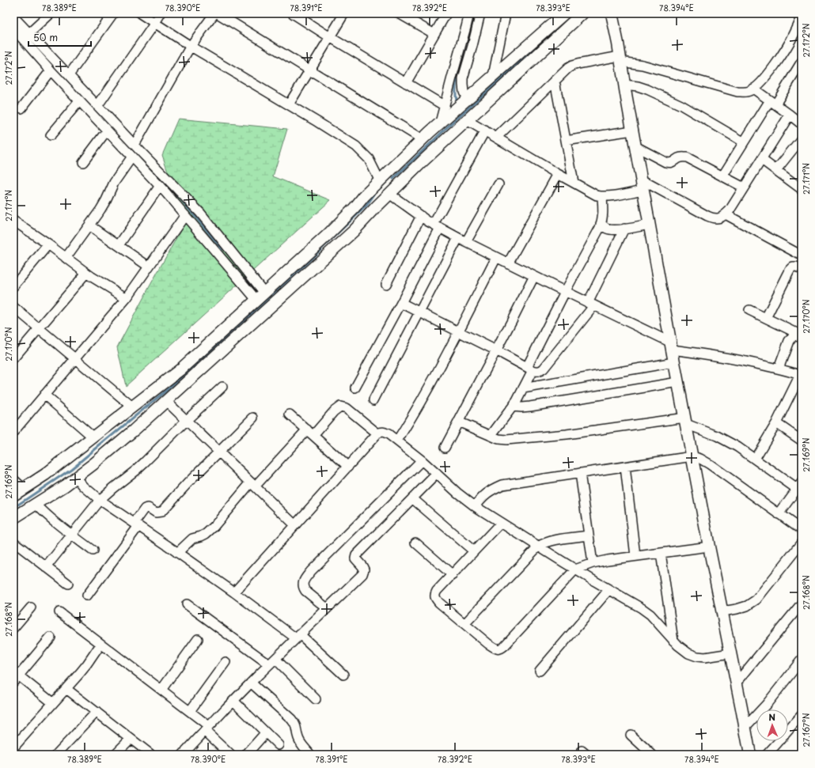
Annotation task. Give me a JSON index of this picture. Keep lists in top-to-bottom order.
{
  "scale_bar": "50 m",
  "north": "top",
  "coordinates": [
    "78.389°E",
    "78.390°E",
    "78.391°E",
    "78.392°E",
    "78.393°E",
    "78.394°E",
    "27.172°N",
    "27.171°N",
    "27.170°N",
    "27.169°N",
    "27.168°N",
    "27.167°N"
  ]
}
